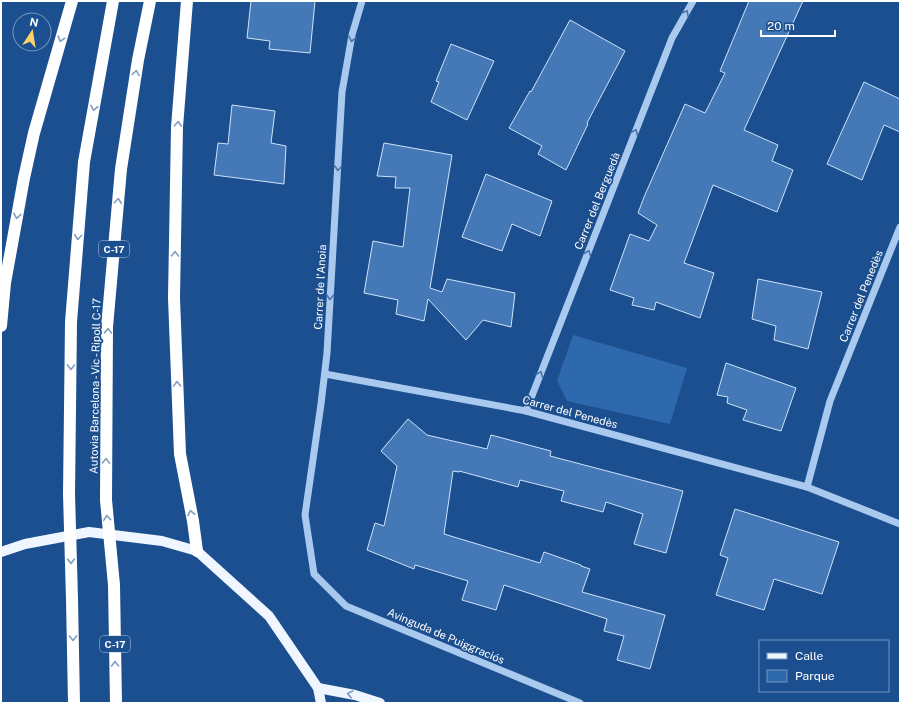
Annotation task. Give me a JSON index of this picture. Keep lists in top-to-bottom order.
{
  "streets": {
    "highway": ["C-17", "Autovia Barcelona - Vic - Ripoll C-17"],
    "street": [
      "Carrer del Berguedà",
      "Carrer de l'Anoia",
      "Carrer del Penedès",
      "Avinguda de Puiggraciós"
    ]
  },
  "crossings": [
    ["Carrer del Berguedà", "Carrer del Penedès"],
    ["Carrer de l'Anoia", "Carrer del Penedès"],
    ["Carrer de l'Anoia", "Avinguda de Puiggraciós"]
  ],
  "one_way": ["Carrer del Berguedà", "Carrer de l'Anoia"],
  "legend": ["Calle", "Parque"],
  "scale_bar": "20 m",
  "north": "top"
}
